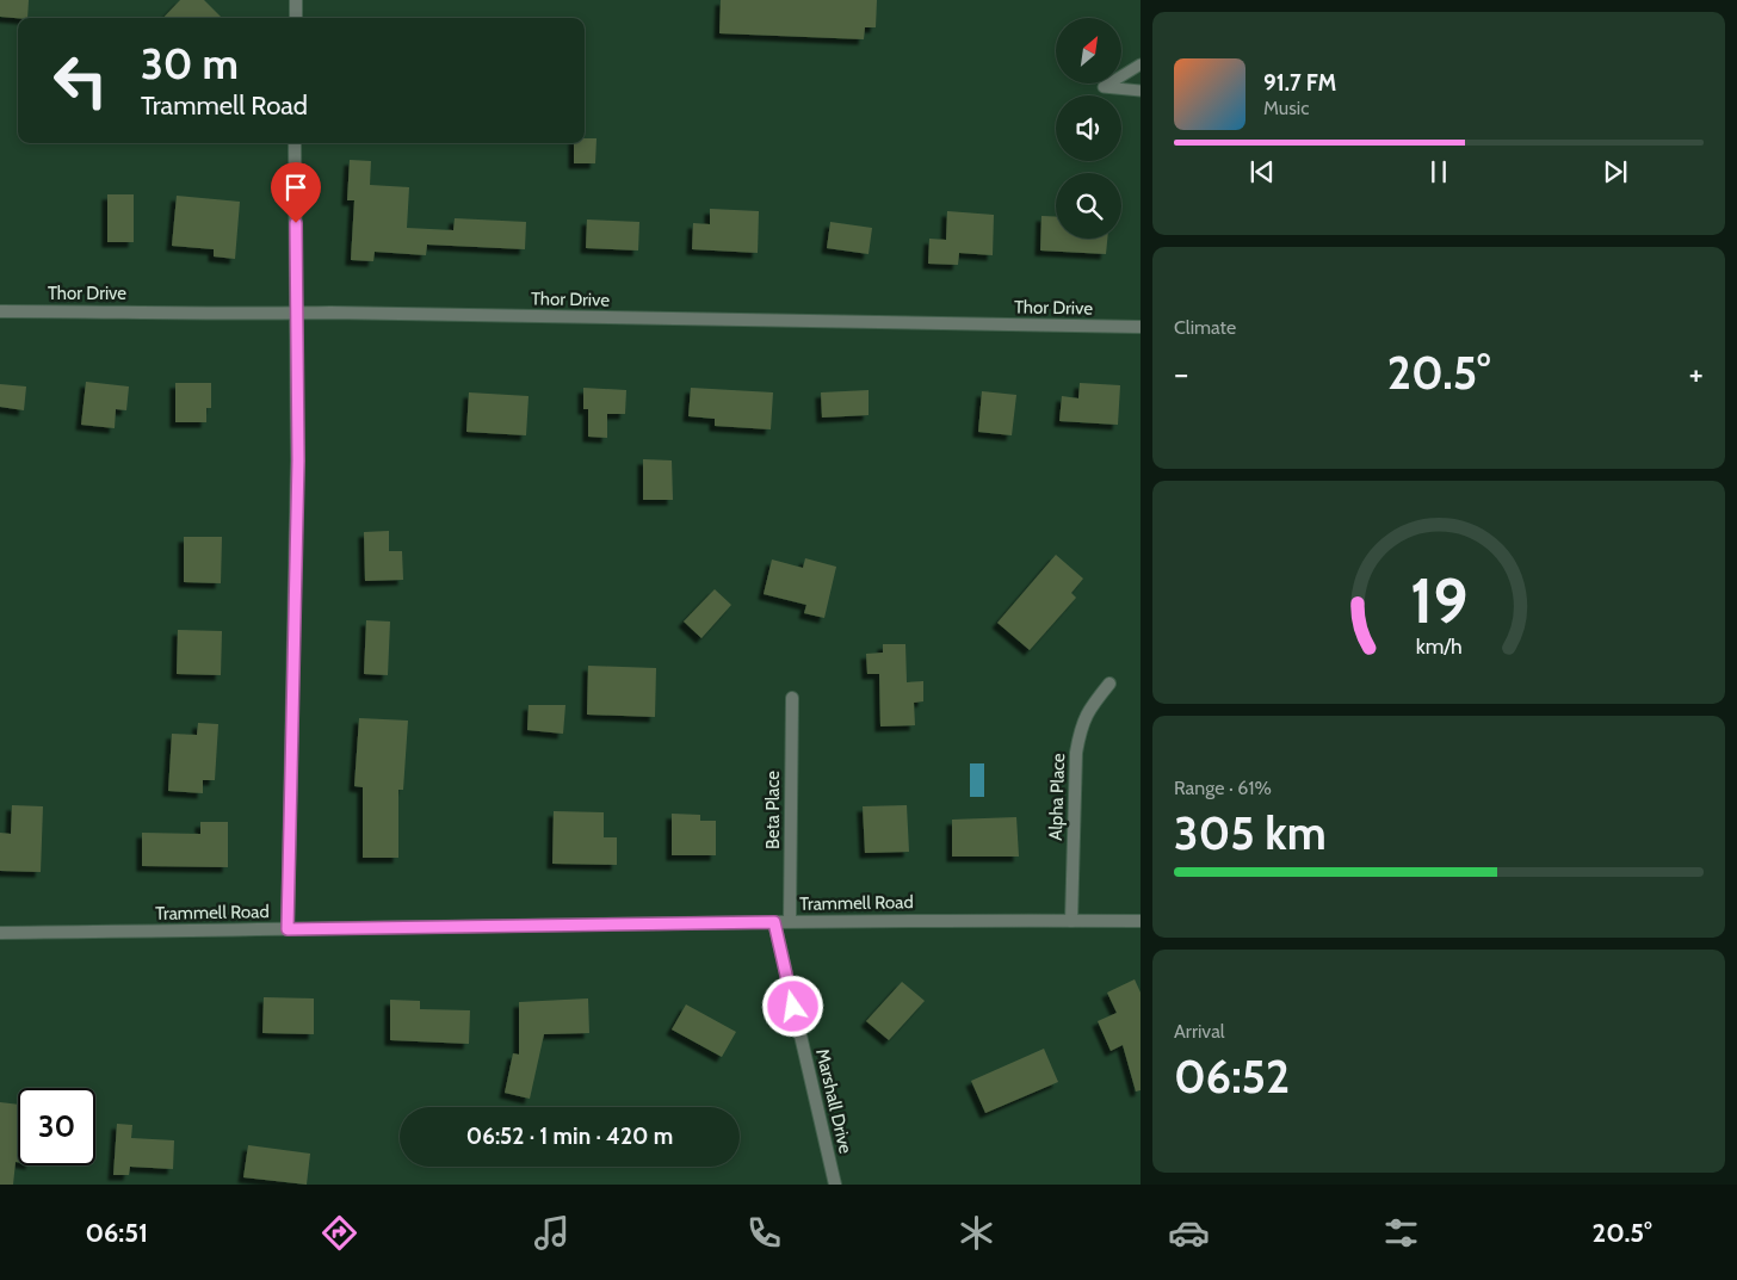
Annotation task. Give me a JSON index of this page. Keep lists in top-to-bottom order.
{
  "streets": {
    "street": [
      "Thor Drive",
      "Alpha Place",
      "Beta Place",
      "Trammell Road",
      "Marshall Drive"
    ]
  },
  "crossings": [
    ["Alpha Place", "Trammell Road"],
    ["Beta Place", "Trammell Road"],
    ["Trammell Road", "Marshall Drive"]
  ],
  "north": "top right",
  "page": {
    "turn": ["30 m", "Trammell Road"],
    "song": ["91.7 FM", "Music"],
    "tile": [
      "Climate",
      ["Range · 61%", "305 km"],
      ["Arrival", "06:52"]
    ],
    "heat": ["−", "20.5°", "+"],
    "limit": "30",
    "trip": "06:52 · 1 min · 420 m",
    "tabs": ["06:51", "20.5°"],
    "gauge": ["19", "km/h"]
  }
}
